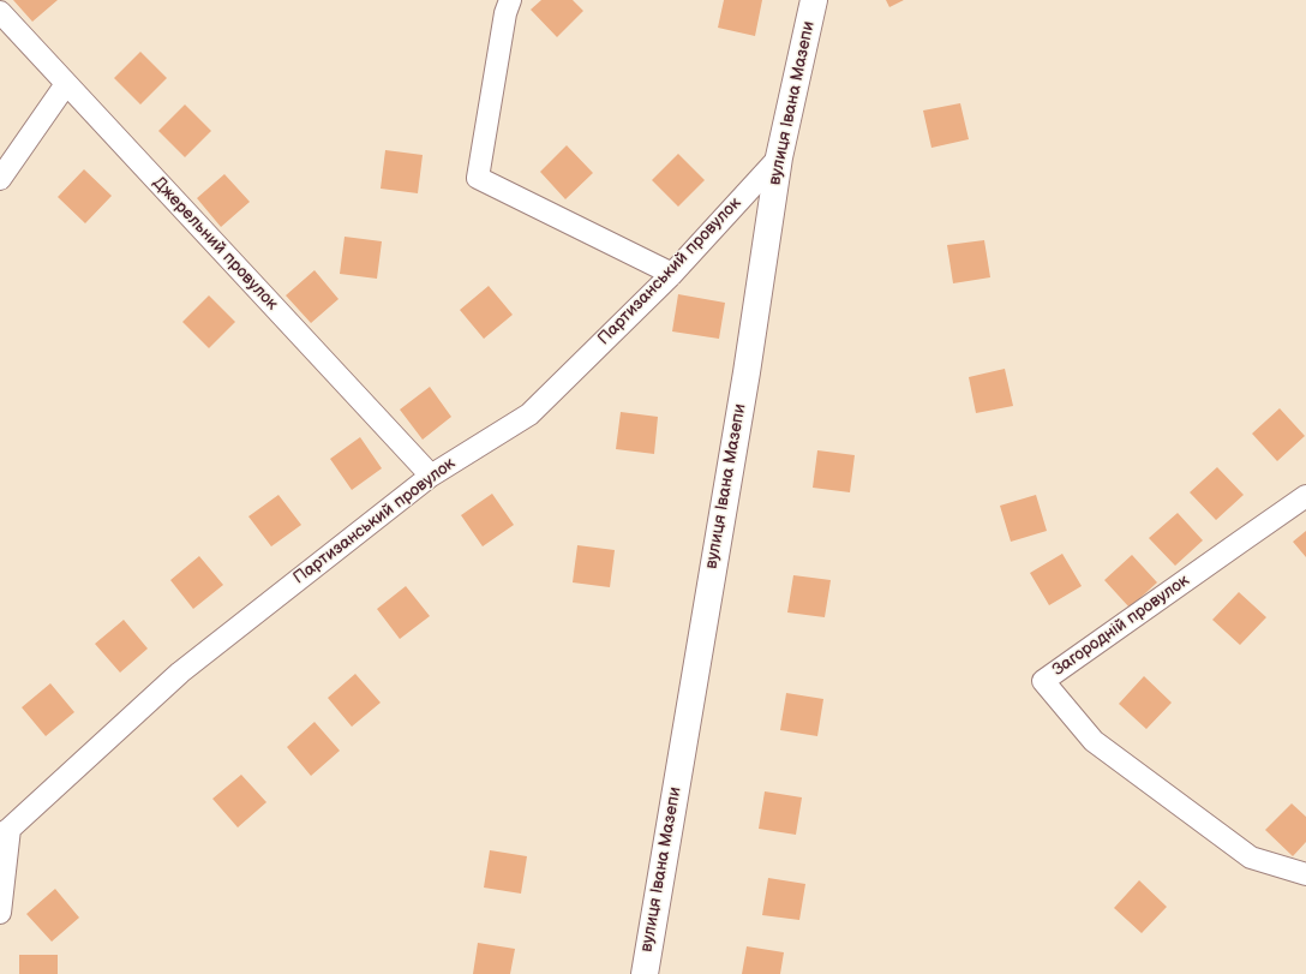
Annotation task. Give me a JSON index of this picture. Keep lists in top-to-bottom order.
{
  "streets": {
    "street": [
      "вулиця Івана Мазепи",
      "Джерельний провулок",
      "Партизанський провулок",
      "Загородній провулок"
    ]
  },
  "crossings": [
    ["вулиця Івана Мазепи", "Партизанський провулок"],
    ["Джерельний провулок", "Партизанський провулок"]
  ]
}
